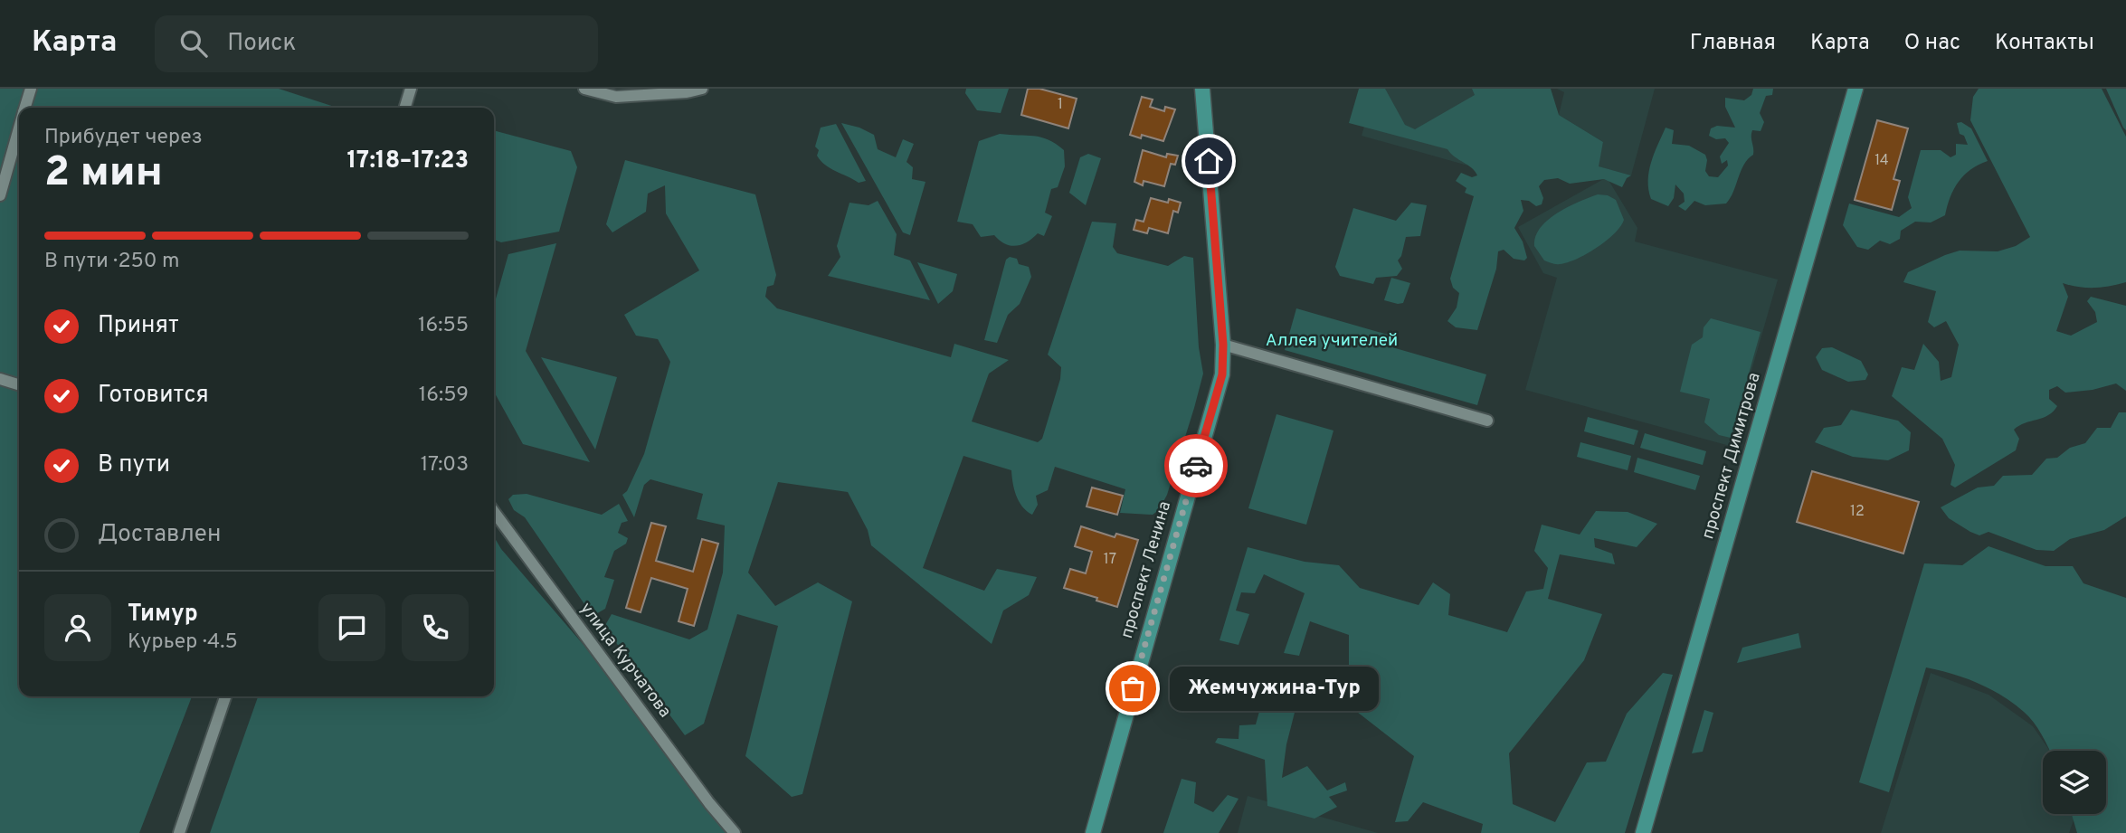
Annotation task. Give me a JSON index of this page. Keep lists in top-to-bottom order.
{
  "streets": {
    "main road": ["проспект Димитрова", "проспект Ленина"],
    "street": ["улица Курчатова"]
  },
  "parks": ["Аллея учителей"],
  "places": ["Жемчужина-Тур"],
  "house_numbers": [
    "1",
    "14",
    "12",
    "17"
  ],
  "page": {
    "header": "Карта",
    "search": "Поиск",
    "nav": [
      "Главная",
      "Карта",
      "О нас",
      "Контакты"
    ],
    "heading": ["2 мин", "Прибудет через", "17:18–17:23"],
    "panel": ["Тимур", "Курьер · 4.5"],
    "bar": "В пути · 250 m",
    "list": [
      ["Принят", "16:55"],
      ["Готовится", "16:59"],
      ["В пути", "17:03"],
      "Доставлен"
    ],
    "bubble": "Жемчужина-Тур"
  }
}
